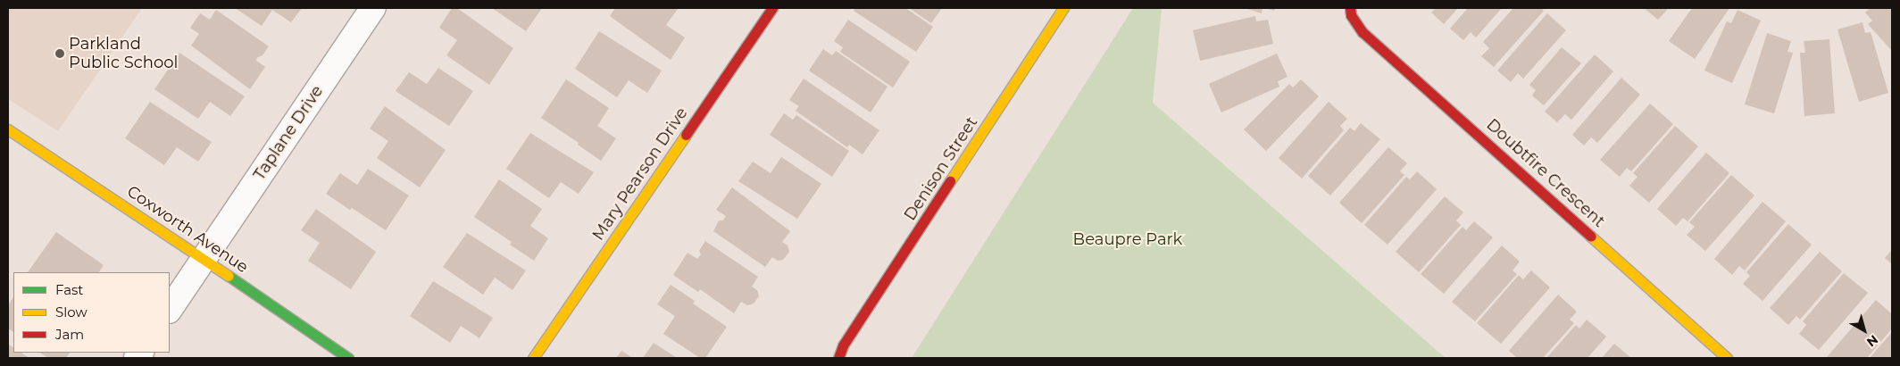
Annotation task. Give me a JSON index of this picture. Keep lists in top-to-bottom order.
{
  "streets": {
    "street": [
      "Taplane Drive",
      "Denison Street",
      "Doubtfire Crescent",
      "Mary Pearson Drive",
      "Coxworth Avenue"
    ]
  },
  "crossings": [
    ["Taplane Drive", "Coxworth Avenue"]
  ],
  "parks": ["Beaupre Park"],
  "places": ["Parkland Public School"],
  "legend": ["Fast", "Slow", "Jam"],
  "north": "bottom right"
}
